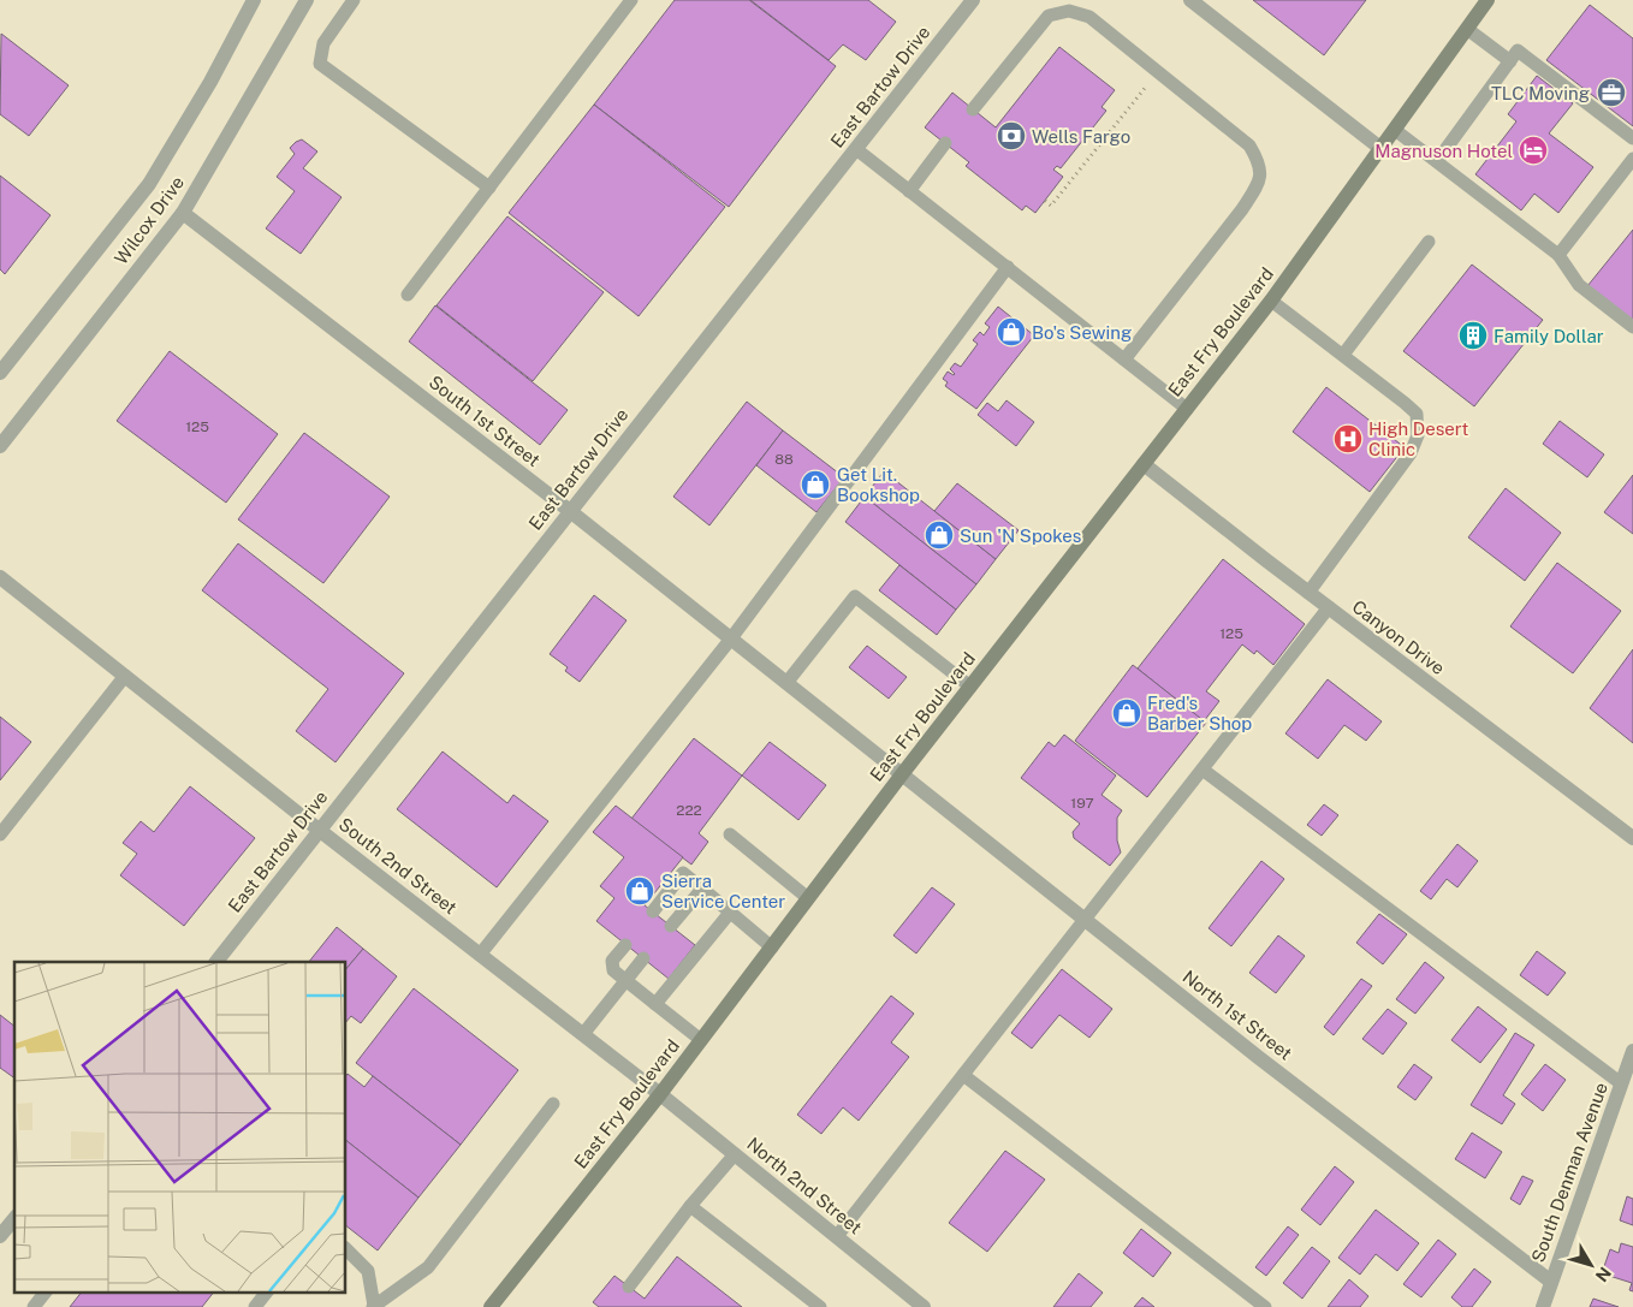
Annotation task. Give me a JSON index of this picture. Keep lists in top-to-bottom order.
{
  "streets": {
    "main road": ["East Fry Boulevard"],
    "street": [
      "East Bartow Drive",
      "Wilcox Drive",
      "South 1st Street",
      "Canyon Drive",
      "South 2nd Street",
      "North 1st Street",
      "South Denman Avenue",
      "North 2nd Street"
    ]
  },
  "crossings": [
    ["East Bartow Drive", "South 1st Street"],
    ["East Bartow Drive", "South 2nd Street"],
    ["Wilcox Drive", "South 1st Street"],
    ["East Fry Boulevard", "South 1st Street"],
    ["East Fry Boulevard", "Canyon Drive"],
    ["East Fry Boulevard", "South 2nd Street"],
    ["East Fry Boulevard", "North 1st Street"],
    ["East Fry Boulevard", "North 2nd Street"],
    ["South 1st Street", "North 1st Street"],
    ["South 2nd Street", "North 2nd Street"],
    ["North 1st Street", "South Denman Avenue"]
  ],
  "places": {
    "office": ["TLC Moving"],
    "bank": ["Wells Fargo"],
    "hotel": ["Magnuson Hotel"],
    "shop": [
      "Bo's Sewing",
      "Get Lit. Bookshop",
      "Sun 'N Spokes",
      "Fred's Barber Shop",
      "Sierra Service Center"
    ],
    "building": ["Family Dollar"],
    "hospital": ["High Desert Clinic"]
  },
  "house_numbers": [
    "125",
    "88",
    "125",
    "197",
    "222"
  ],
  "north": "bottom right"
}
